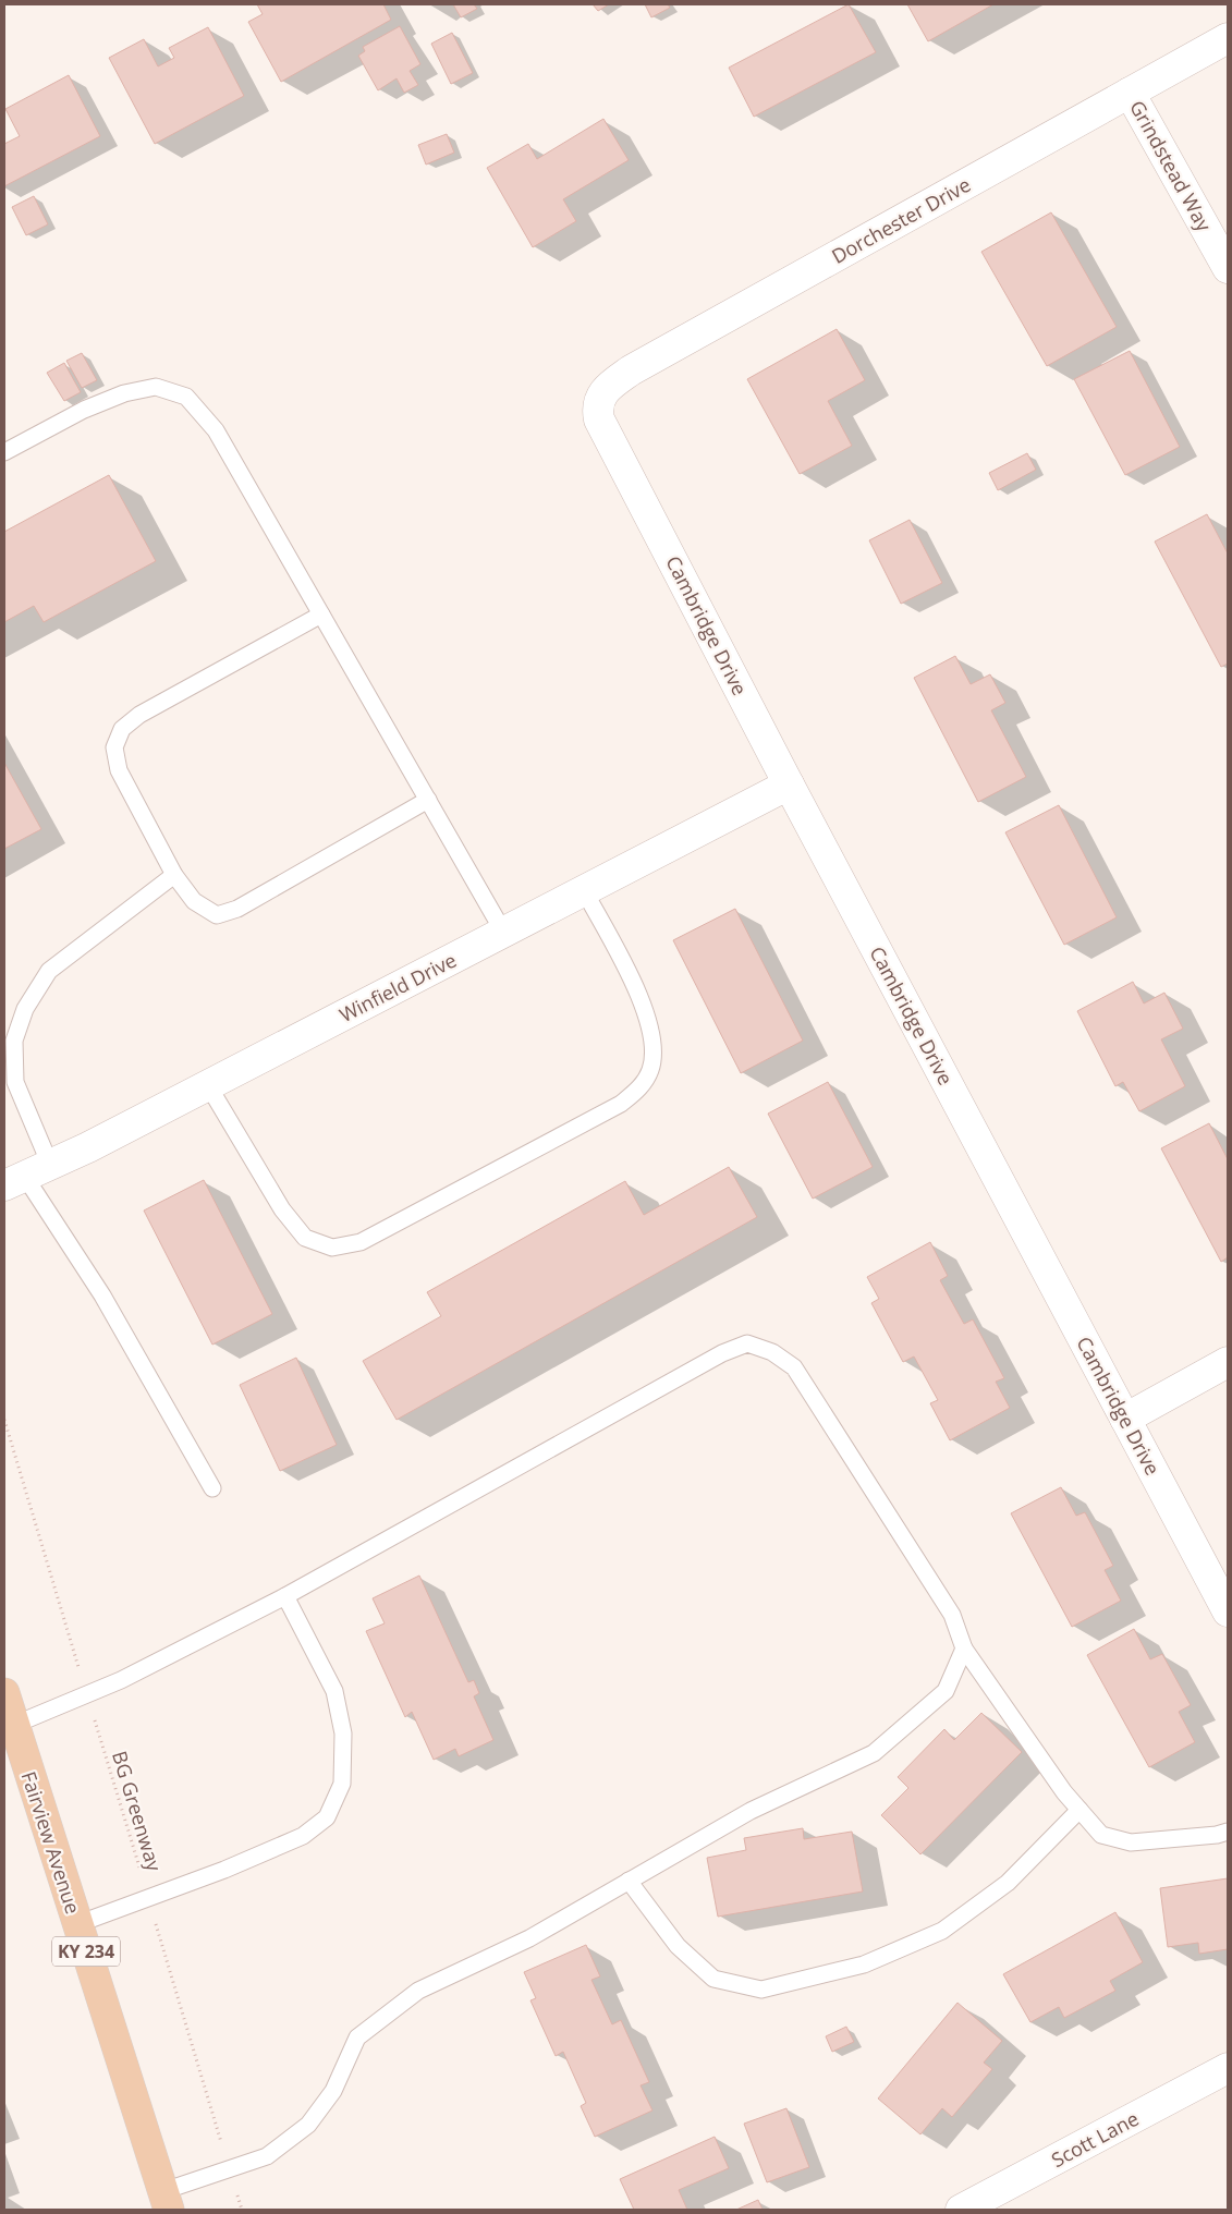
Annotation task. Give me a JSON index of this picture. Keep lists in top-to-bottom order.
{
  "streets": {
    "main road": ["Fairview Avenue", "KY 234"],
    "street": [
      "Grindstead Way",
      "Dorchester Drive",
      "Cambridge Drive",
      "Winfield Drive",
      "Scott Lane"
    ],
    "path": ["BG Greenway"]
  },
  "crossings": [
    ["Grindstead Way", "Dorchester Drive"],
    ["Dorchester Drive", "Cambridge Drive"],
    ["Cambridge Drive", "Winfield Drive"]
  ]
}
